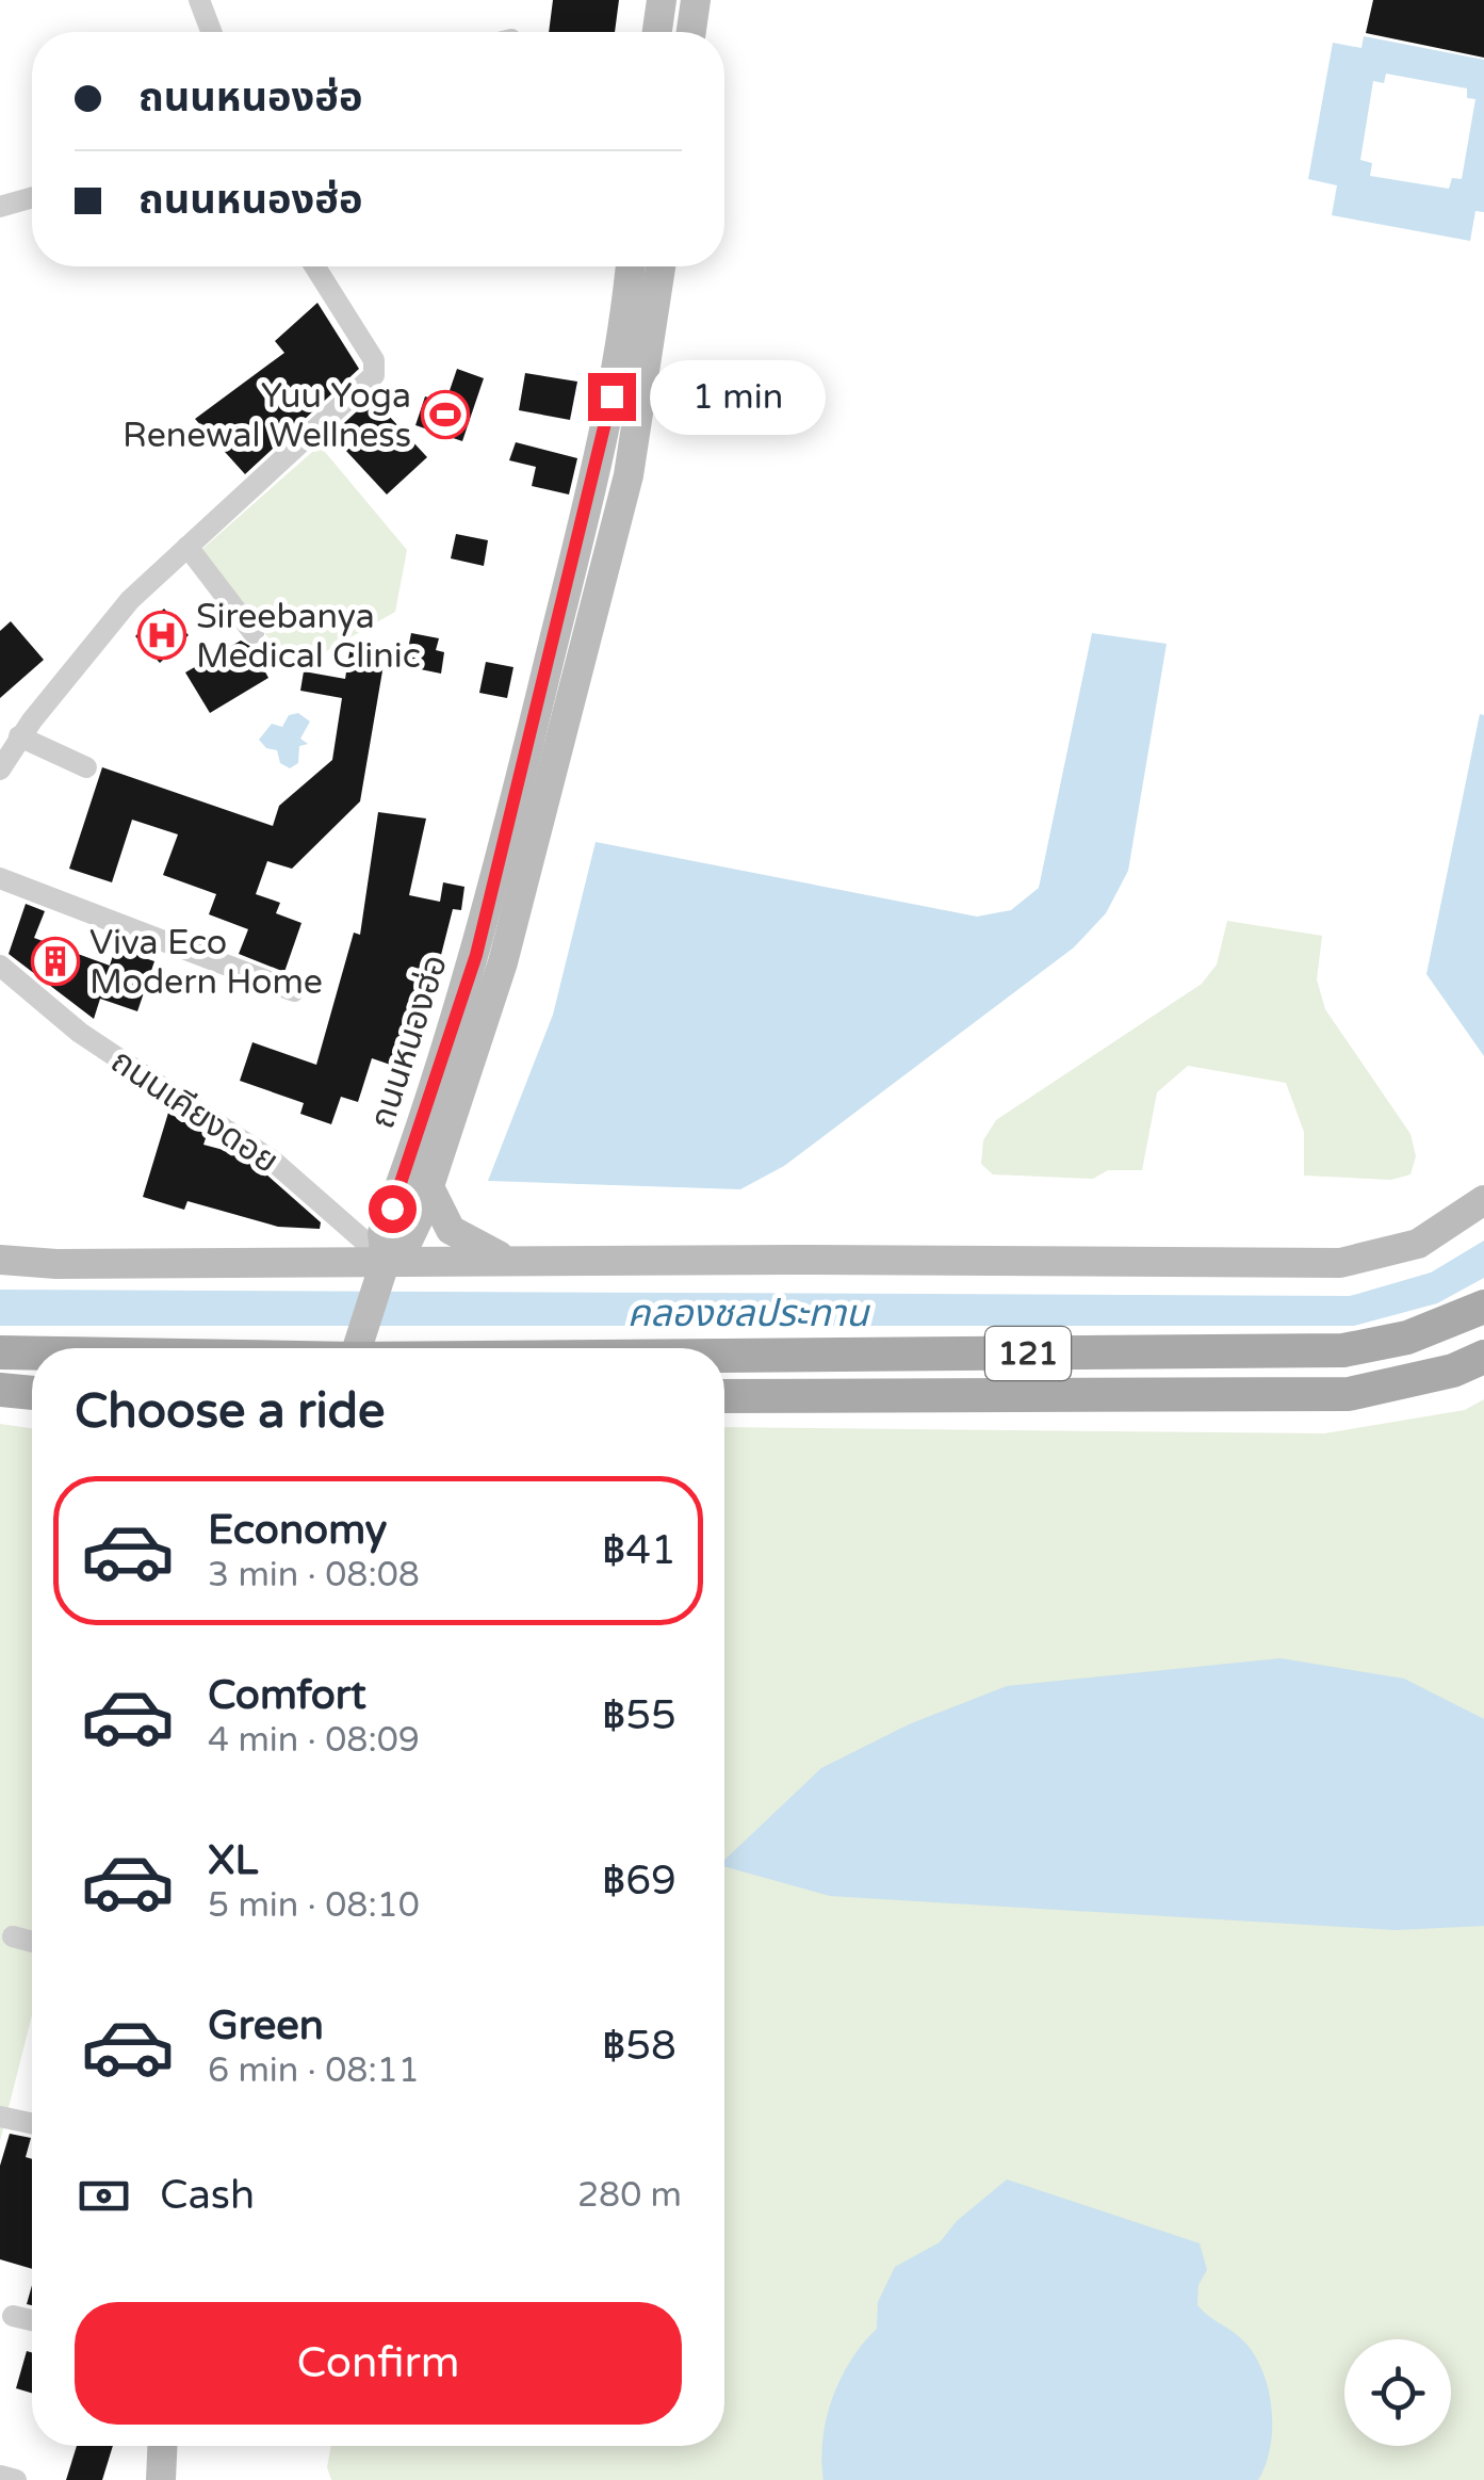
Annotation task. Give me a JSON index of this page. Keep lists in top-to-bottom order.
{
  "streets": {
    "main road": ["121"],
    "street": ["ถนนหนองฮ่อ", "ถนนเคียงดอย"]
  },
  "crossings": [
    ["ถนนหนองฮ่อ", "ถนนเคียงดอย"]
  ],
  "water": ["คลองชลประทาน"],
  "places": {
    "sports": ["Yuu Yoga Renewal Wellness"],
    "hospital": ["Sireebanya Medical Clinic"],
    "building": ["Viva Eco Modern Home"]
  },
  "page": {
    "banner": ["ถนนหนองฮ่อ", "ถนนหนองฮ่อ"],
    "bubble": "1 min",
    "heading": "Choose a ride",
    "list": [
      {
        "name": "Economy",
        "note": "3 min · 08:08",
        "value": "฿41"
      },
      {
        "name": "Comfort",
        "note": "4 min · 08:09",
        "value": "฿55"
      },
      {
        "name": "XL",
        "note": "5 min · 08:10",
        "value": "฿69"
      },
      {
        "name": "Green",
        "note": "6 min · 08:11",
        "value": "฿58"
      }
    ],
    "pay": ["Cash", "280 m"],
    "buttons": "Confirm"
  }
}
